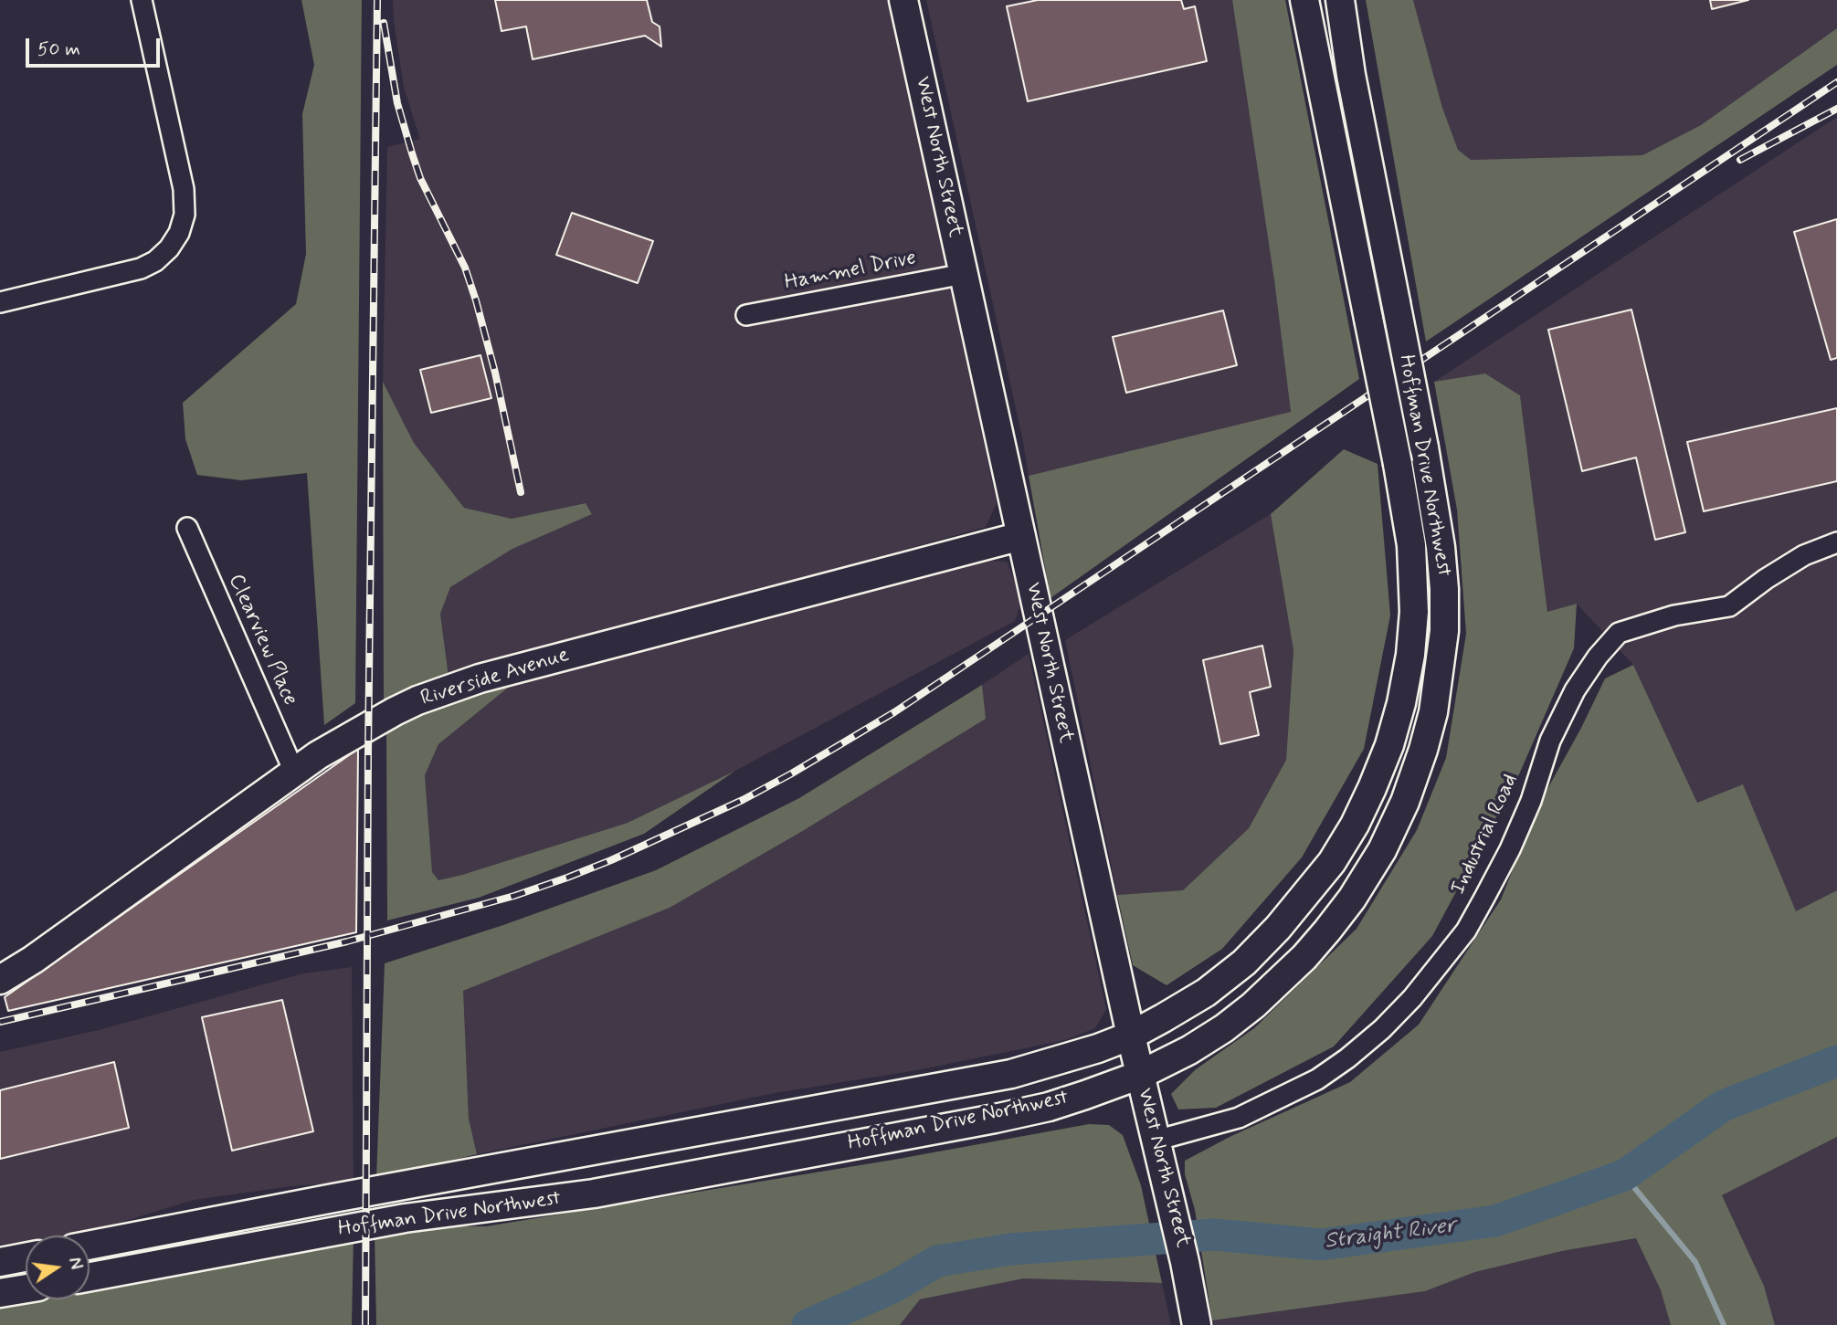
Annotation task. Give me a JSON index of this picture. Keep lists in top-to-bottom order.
{
  "streets": {
    "main road": ["West North Street", "Hoffman Drive Northwest", "Riverside Avenue"],
    "street": ["Hammel Drive", "Clearview Place", "Industrial Road"]
  },
  "crossings": [
    ["West North Street", "Hammel Drive"],
    ["West North Street", "Hoffman Drive Northwest"],
    ["West North Street", "Riverside Avenue"],
    ["West North Street", "Industrial Road"],
    ["Clearview Place", "Riverside Avenue"]
  ],
  "water": ["Straight River"],
  "scale_bar": "50 m",
  "north": "right"
}
